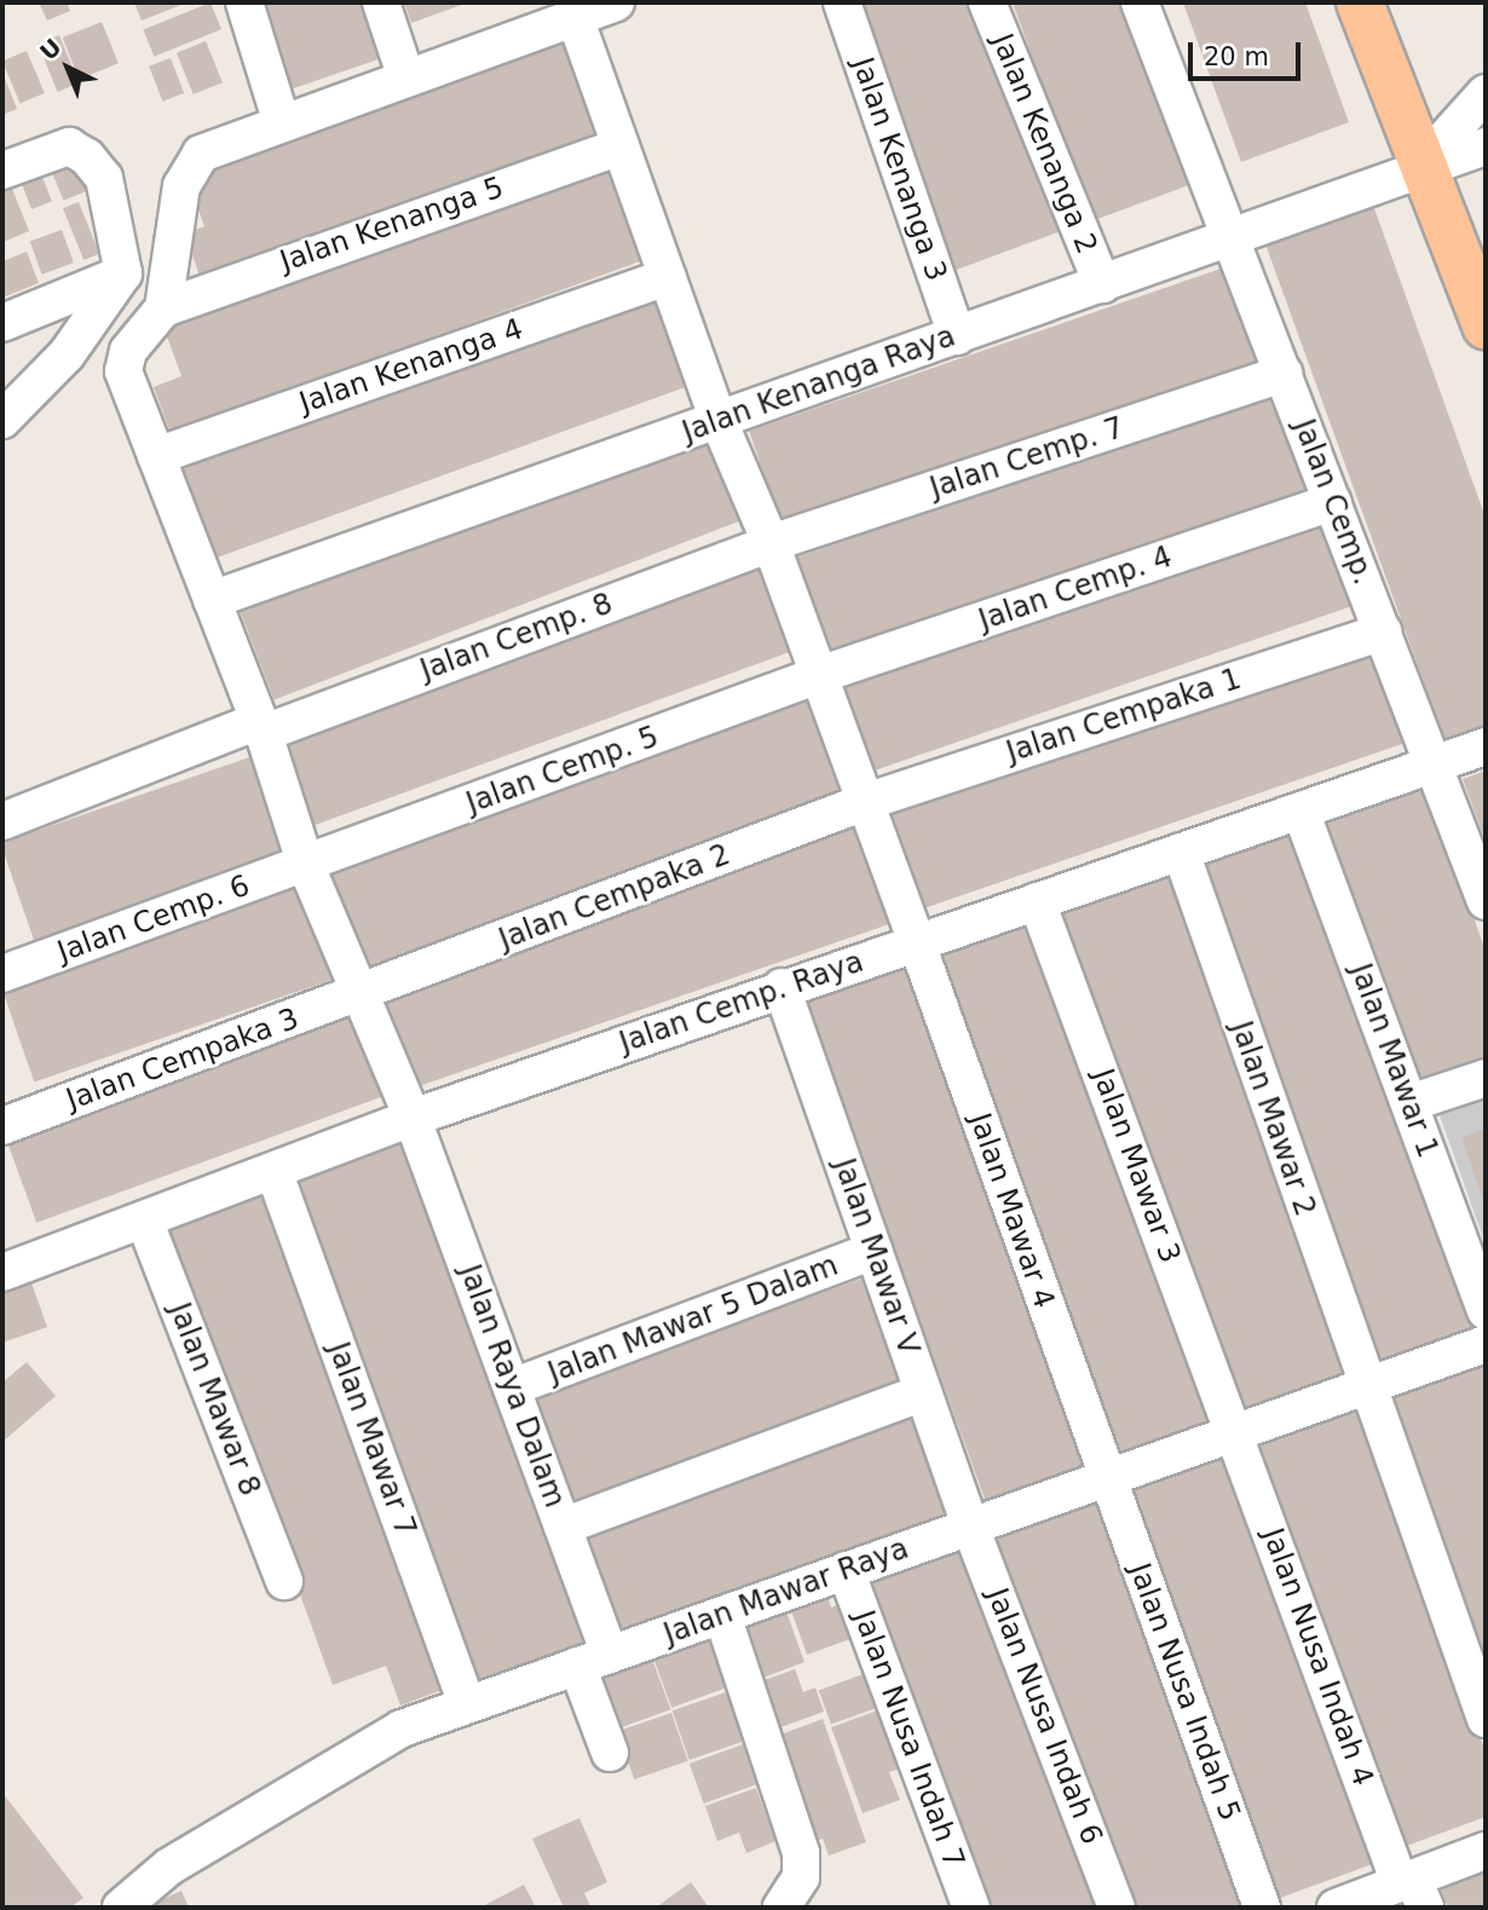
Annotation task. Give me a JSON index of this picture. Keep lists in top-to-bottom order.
{
  "streets": {
    "street": [
      "Jalan Kenanga 2",
      "Jalan Kenanga 3",
      "Jalan Kenanga 5",
      "Jalan Kenanga 4",
      "Jalan Kenanga Raya",
      "Jalan Cemp. 7",
      "Jalan Cemp.",
      "Jalan Cemp. 4",
      "Jalan Cemp. 8",
      "Jalan Cempaka 1",
      "Jalan Cemp. 5",
      "Jalan Cempaka 2",
      "Jalan Cemp. 6",
      "Jalan Cemp. Raya",
      "Jalan Cempaka 3",
      "Jalan Mawar 1",
      "Jalan Mawar 2",
      "Jalan Mawar 3",
      "Jalan Mawar 4",
      "Jalan Mawar V",
      "Jalan Mawar 5 Dalam",
      "Jalan Raya Dalam",
      "Jalan Mawar 8",
      "Jalan Mawar 7",
      "Jalan Mawar Raya",
      "Jalan Nusa Indah 4",
      "Jalan Nusa Indah 5",
      "Jalan Nusa Indah 6",
      "Jalan Nusa Indah 7"
    ]
  },
  "crossings": [
    ["Jalan Kenanga 2", "Jalan Kenanga Raya"],
    ["Jalan Kenanga 3", "Jalan Kenanga Raya"],
    ["Jalan Kenanga 5", "Jalan Mawar 4"],
    ["Jalan Kenanga 5", "Jalan Raya Dalam"],
    ["Jalan Kenanga 4", "Jalan Mawar 4"],
    ["Jalan Kenanga 4", "Jalan Raya Dalam"],
    ["Jalan Kenanga Raya", "Jalan Cemp."],
    ["Jalan Kenanga Raya", "Jalan Mawar 4"],
    ["Jalan Kenanga Raya", "Jalan Raya Dalam"],
    ["Jalan Cemp. 7", "Jalan Cemp."],
    ["Jalan Cemp. 7", "Jalan Cemp. 8"],
    ["Jalan Cemp. 7", "Jalan Mawar 4"],
    ["Jalan Cemp.", "Jalan Cemp. 4"],
    ["Jalan Cemp.", "Jalan Cempaka 1"],
    ["Jalan Cemp.", "Jalan Cemp. Raya"],
    ["Jalan Cemp. 4", "Jalan Cemp. 5"],
    ["Jalan Cemp. 4", "Jalan Mawar 4"],
    ["Jalan Cemp. 8", "Jalan Mawar 4"],
    ["Jalan Cemp. 8", "Jalan Raya Dalam"],
    ["Jalan Cempaka 1", "Jalan Cempaka 2"],
    ["Jalan Cempaka 1", "Jalan Mawar 4"],
    ["Jalan Cemp. 5", "Jalan Cemp. 6"],
    ["Jalan Cemp. 5", "Jalan Mawar 4"],
    ["Jalan Cemp. 5", "Jalan Raya Dalam"],
    ["Jalan Cempaka 2", "Jalan Cempaka 3"],
    ["Jalan Cempaka 2", "Jalan Mawar 4"],
    ["Jalan Cempaka 2", "Jalan Raya Dalam"],
    ["Jalan Cemp. 6", "Jalan Raya Dalam"],
    ["Jalan Cemp. Raya", "Jalan Mawar 1"],
    ["Jalan Cemp. Raya", "Jalan Mawar 2"],
    ["Jalan Cemp. Raya", "Jalan Mawar 3"],
    ["Jalan Cemp. Raya", "Jalan Mawar 4"],
    ["Jalan Cemp. Raya", "Jalan Mawar V"],
    ["Jalan Cemp. Raya", "Jalan Raya Dalam"],
    ["Jalan Cemp. Raya", "Jalan Mawar 8"],
    ["Jalan Cemp. Raya", "Jalan Mawar 7"],
    ["Jalan Cempaka 3", "Jalan Raya Dalam"],
    ["Jalan Mawar 2", "Jalan Mawar Raya"],
    ["Jalan Mawar 3", "Jalan Mawar Raya"],
    ["Jalan Mawar 3", "Jalan Nusa Indah 4"],
    ["Jalan Mawar 4", "Jalan Mawar Raya"],
    ["Jalan Mawar 4", "Jalan Nusa Indah 5"],
    ["Jalan Mawar V", "Jalan Mawar 5 Dalam"],
    ["Jalan Mawar V", "Jalan Mawar Raya"],
    ["Jalan Mawar V", "Jalan Nusa Indah 6"],
    ["Jalan Mawar 5 Dalam", "Jalan Raya Dalam"],
    ["Jalan Raya Dalam", "Jalan Mawar Raya"],
    ["Jalan Mawar 7", "Jalan Mawar Raya"],
    ["Jalan Mawar Raya", "Jalan Nusa Indah 4"],
    ["Jalan Mawar Raya", "Jalan Nusa Indah 5"],
    ["Jalan Mawar Raya", "Jalan Nusa Indah 6"],
    ["Jalan Mawar Raya", "Jalan Nusa Indah 7"]
  ],
  "scale_bar": "20 m",
  "north": "top left"
}
